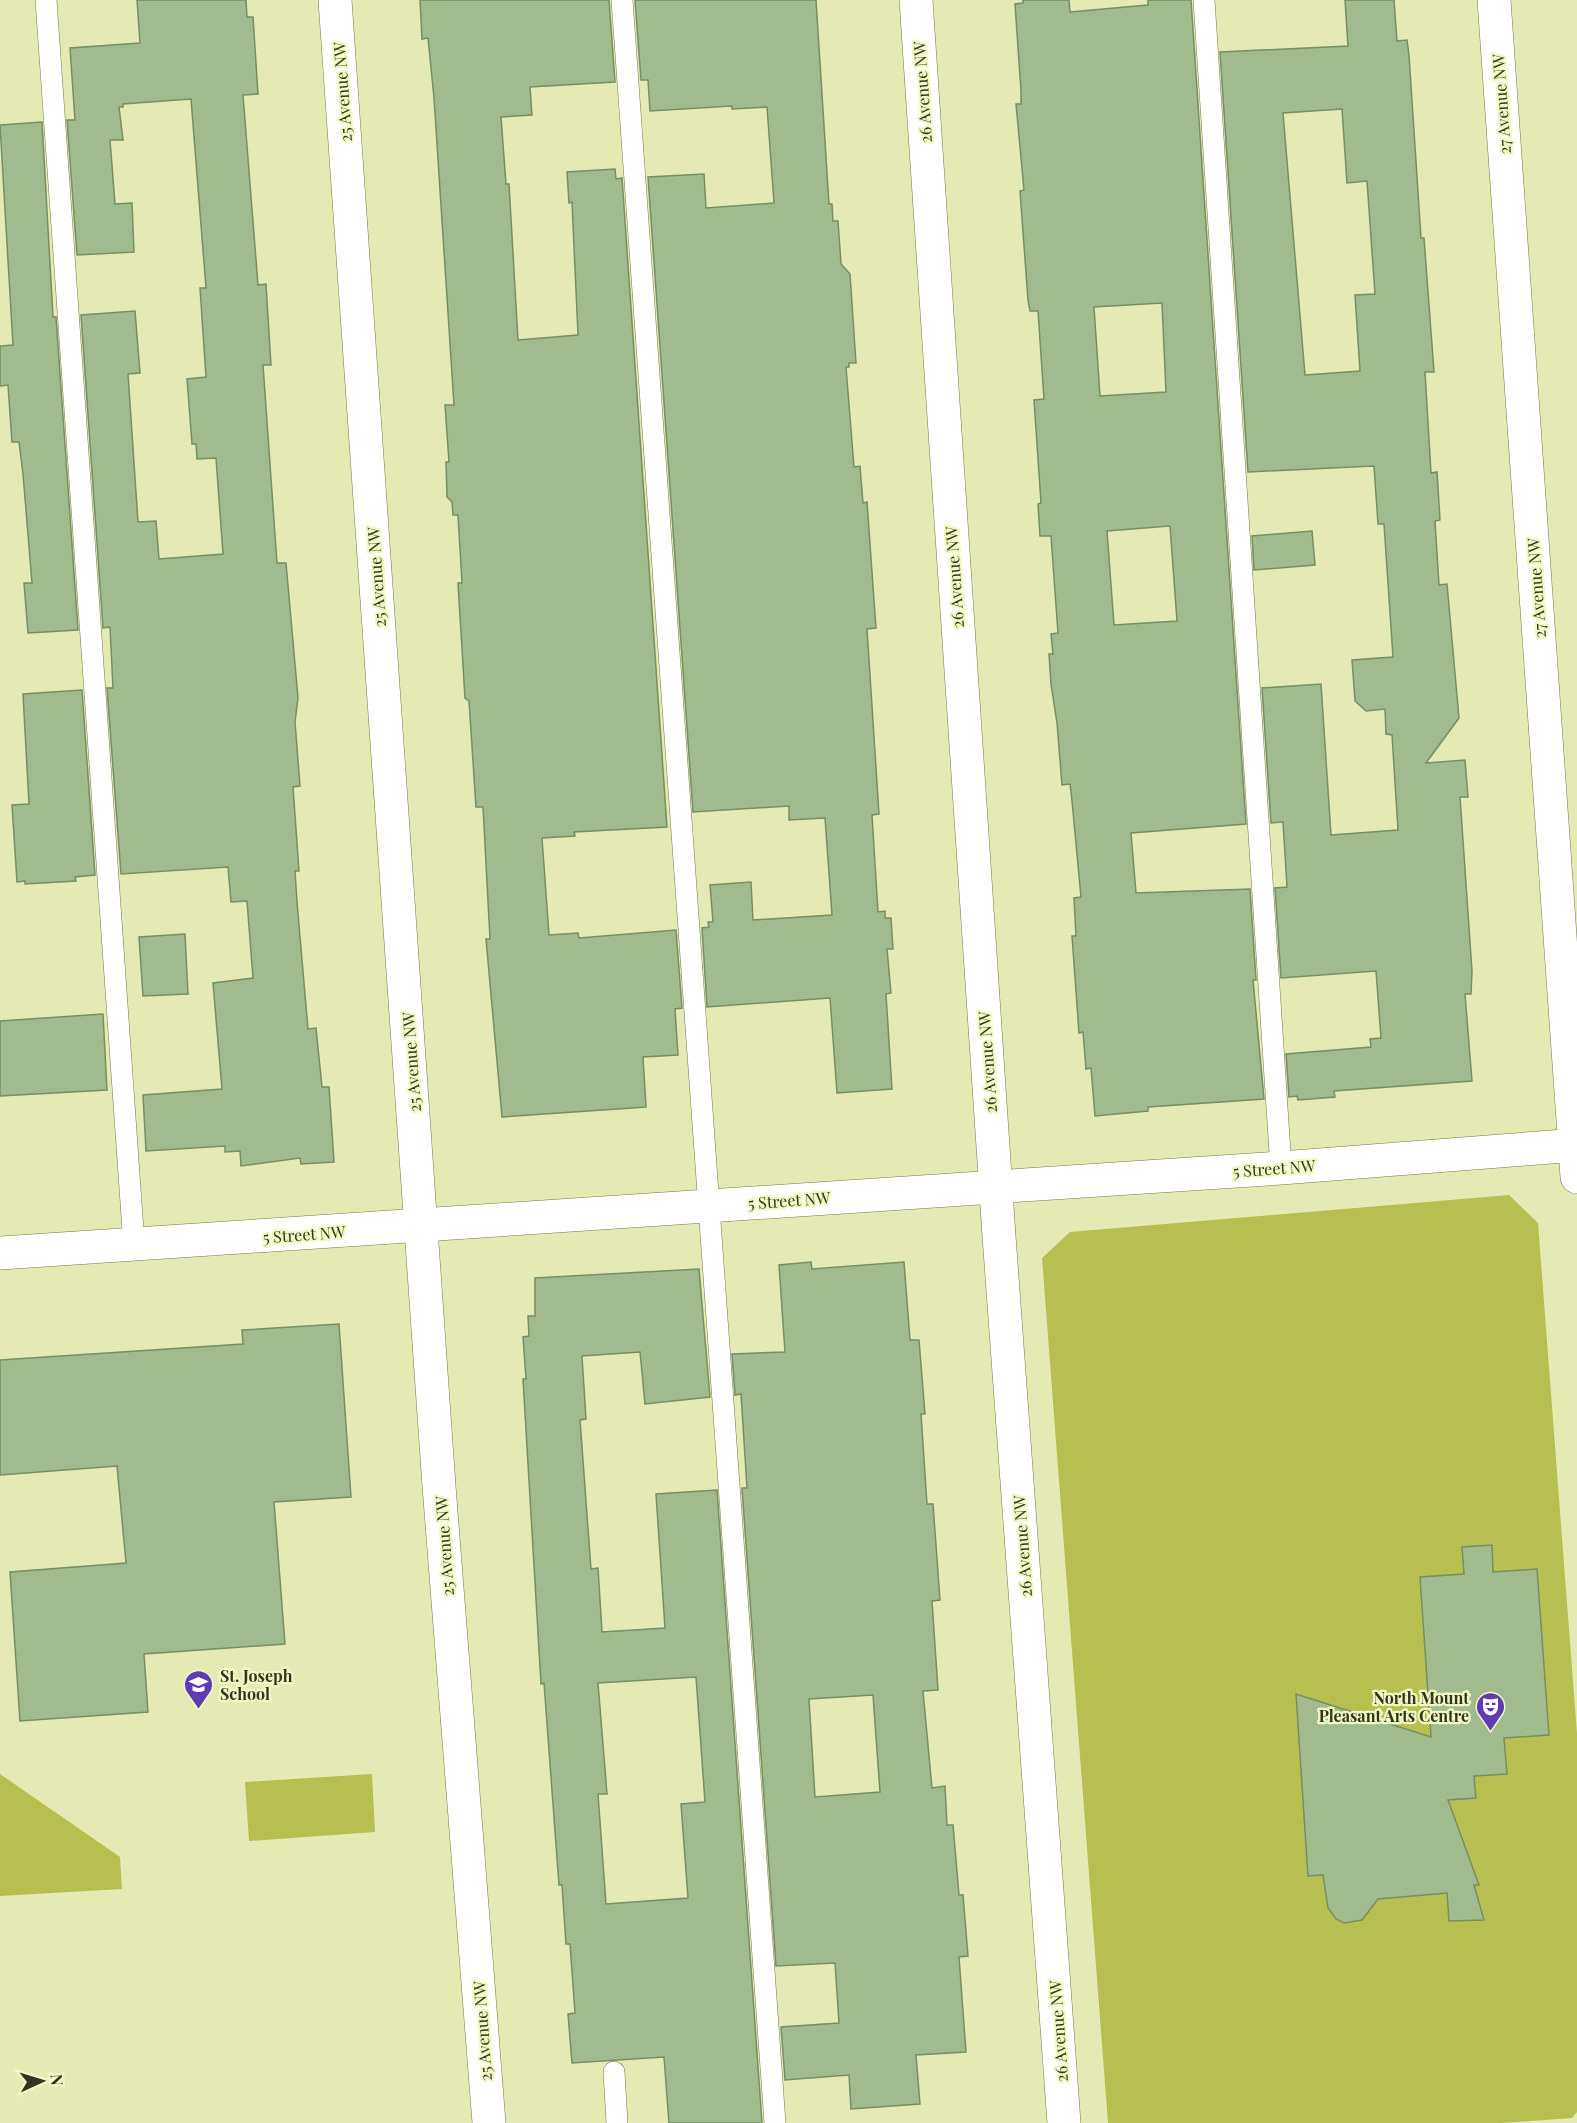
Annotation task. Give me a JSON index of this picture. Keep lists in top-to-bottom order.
{
  "streets": {
    "street": [
      "25 Avenue NW",
      "26 Avenue NW",
      "27 Avenue NW",
      "5 Street NW"
    ]
  },
  "crossings": [
    ["25 Avenue NW", "5 Street NW"],
    ["26 Avenue NW", "5 Street NW"],
    ["27 Avenue NW", "5 Street NW"]
  ],
  "places": {
    "school or university": ["St. Joseph School"],
    "theatre": ["North Mount Pleasant Arts Centre"]
  },
  "north": "right"
}
